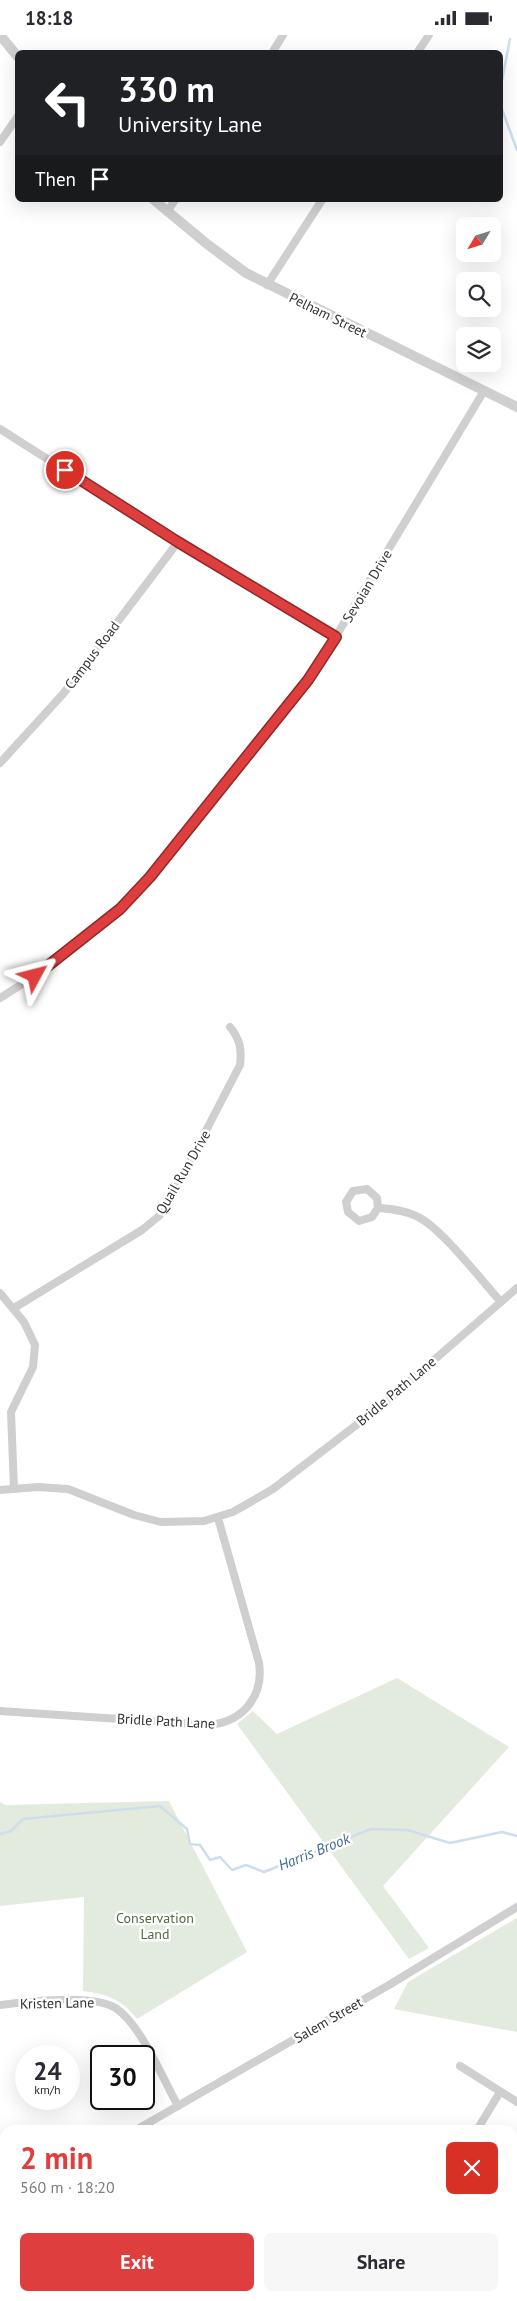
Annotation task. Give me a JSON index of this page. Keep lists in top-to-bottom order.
{
  "streets": {
    "street": [
      "Pelham Street",
      "Sevoian Drive",
      "Campus Road",
      "Quail Run Drive",
      "Bridle Path Lane",
      "Kristen Lane",
      "Salem Street"
    ]
  },
  "crossings": [
    ["Pelham Street", "Sevoian Drive"],
    ["Kristen Lane", "Salem Street"]
  ],
  "water": ["Harris Brook"],
  "parks": ["Conservation Land"],
  "north": "bottom left",
  "page": {
    "status": "18:18",
    "turn": ["330 m", "University Lane"],
    "then": "Then",
    "speed": "24 km/h",
    "limit": "30",
    "heading": ["2 min", "560 m · 18:20"],
    "buttons": ["Exit", "Share"]
  }
}
